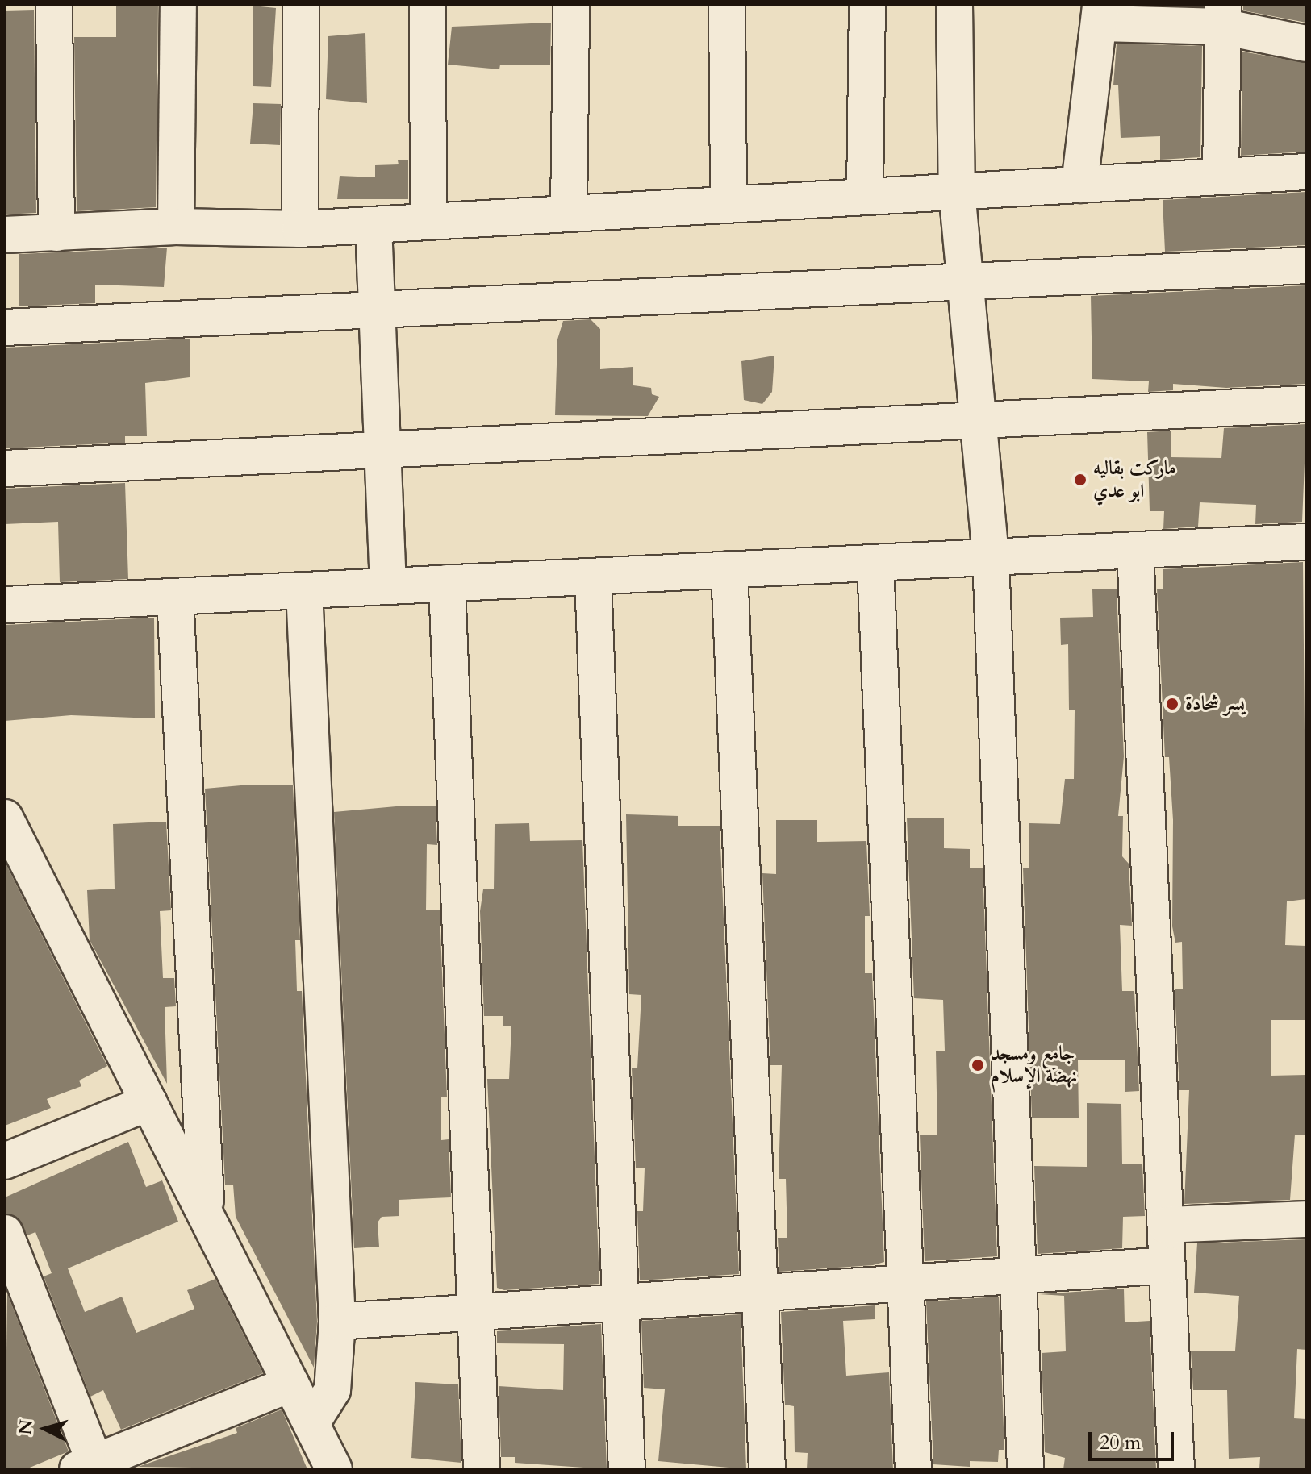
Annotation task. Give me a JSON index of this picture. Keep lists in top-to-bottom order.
{
  "places": ["ماركت بقاليه ابو عدي", "يسر شحادة", "جامع ومسجد نهضة الإسلام"],
  "scale_bar": "20 m",
  "north": "left"
}
